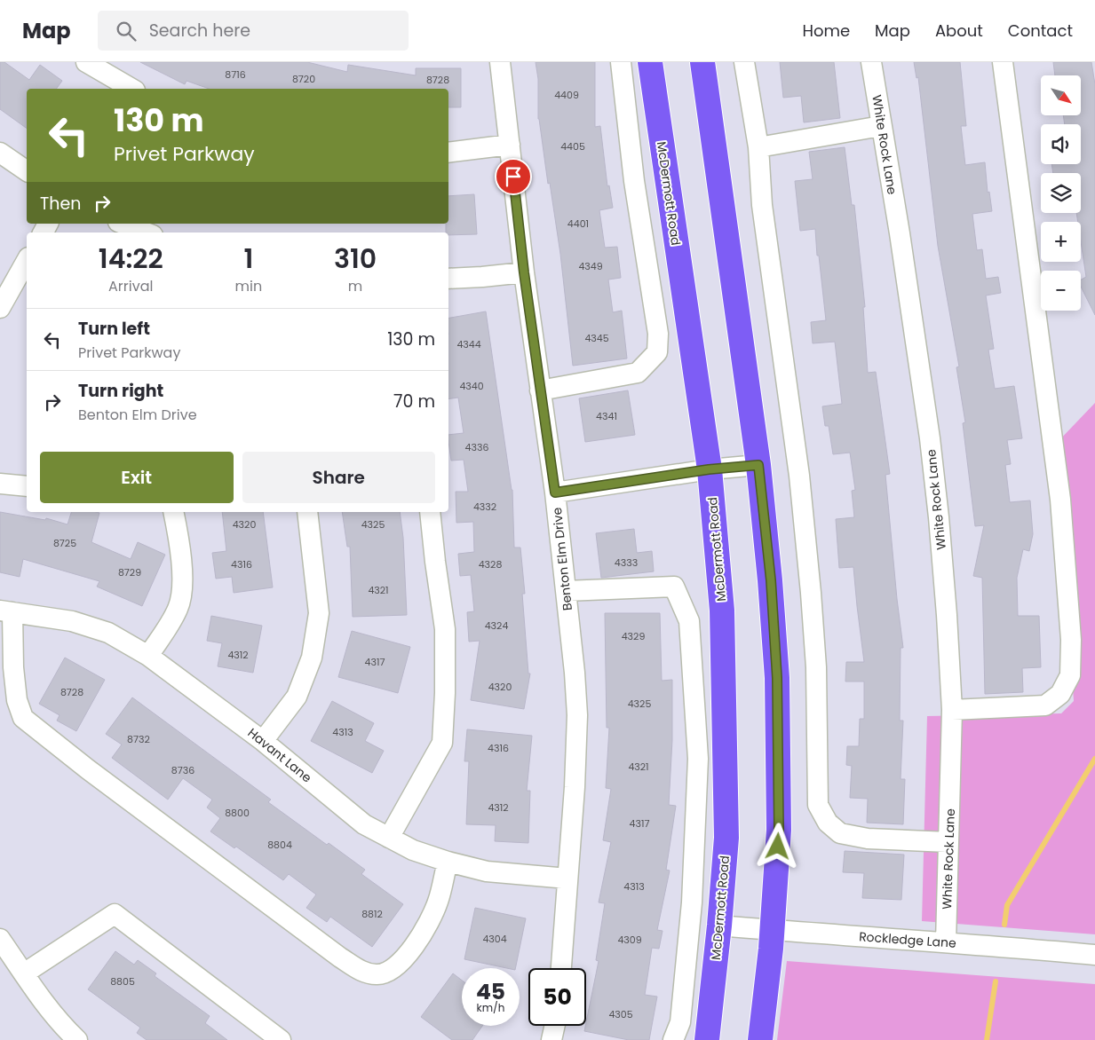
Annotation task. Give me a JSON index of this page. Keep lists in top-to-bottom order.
{
  "streets": {
    "main road": ["McDermott Road"],
    "street": [
      "White Rock Lane",
      "Benton Elm Drive",
      "Havant Lane",
      "Rockledge Lane"
    ]
  },
  "crossings": [
    ["White Rock Lane", "Rockledge Lane"],
    ["McDermott Road", "Rockledge Lane"],
    ["Benton Elm Drive", "Havant Lane"]
  ],
  "house_numbers": [
    "8716",
    "8720",
    "8728",
    "4409",
    "4405",
    "4401",
    "4349",
    "4345",
    "4344",
    "4340",
    "4341",
    "4336",
    "4332",
    "4320",
    "4325",
    "8725",
    "4333",
    "4316",
    "4328",
    "8729",
    "4321",
    "4324",
    "4329",
    "4312",
    "4317",
    "4320",
    "8728",
    "4325",
    "4313",
    "8732",
    "4316",
    "4321",
    "8736",
    "4312",
    "8800",
    "4317",
    "8804",
    "4313",
    "8812",
    "4304",
    "4309",
    "8805",
    "4305"
  ],
  "north": "bottom right",
  "page": {
    "header": "Map",
    "search": "Search here",
    "nav": [
      "Home",
      "Map",
      "About",
      "Contact"
    ],
    "map_buttons": ["+", "−"],
    "turn": ["130 m", "Privet Parkway"],
    "then": "Then",
    "eta": [
      "14:22",
      "Arrival",
      "1",
      "min",
      "310",
      "m"
    ],
    "list": [
      {
        "name": "Turn left",
        "note": "Privet Parkway",
        "value": "130 m"
      },
      {
        "name": "Turn right",
        "note": "Benton Elm Drive",
        "value": "70 m"
      }
    ],
    "buttons": ["Exit", "Share"],
    "speed": "45 km/h",
    "limit": "50"
  }
}
